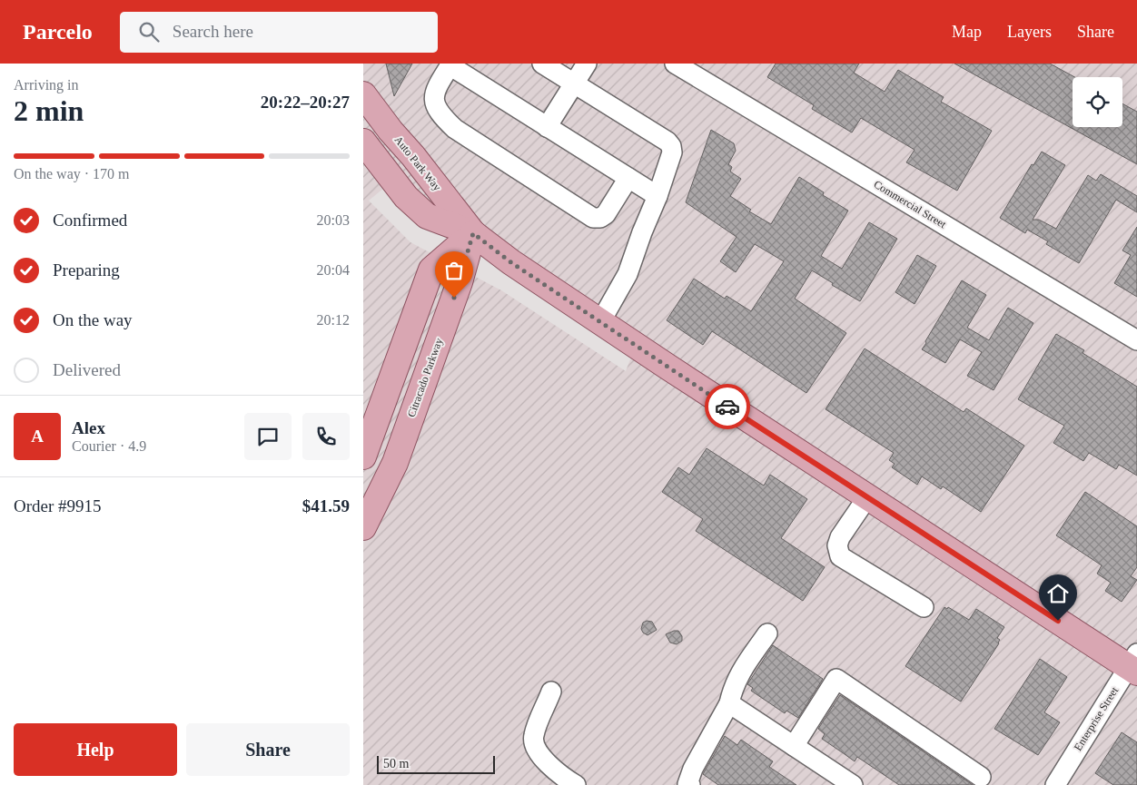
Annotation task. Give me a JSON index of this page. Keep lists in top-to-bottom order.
{
  "streets": {
    "main road": ["Auto Park Way", "Citracado Parkway"],
    "street": ["Commercial Street", "Enterprise Street"]
  },
  "crossings": [
    ["Auto Park Way", "Citracado Parkway"],
    ["Auto Park Way", "Enterprise Street"]
  ],
  "scale_bar": "50 m",
  "page": {
    "header": "Parcelo",
    "search": "Search here",
    "nav": ["Map", "Layers", "Share"],
    "heading": ["2 min", "Arriving in", "20:22–20:27"],
    "panel": [
      "Alex",
      "Courier · 4.9",
      "Order #9915",
      "$41.59"
    ],
    "bar": "On the way · 170 m",
    "list": [
      ["Confirmed", "20:03"],
      ["Preparing", "20:04"],
      ["On the way", "20:12"],
      "Delivered"
    ],
    "round": "A",
    "buttons": ["Help", "Share"],
    "scale": "50 m"
  }
}
